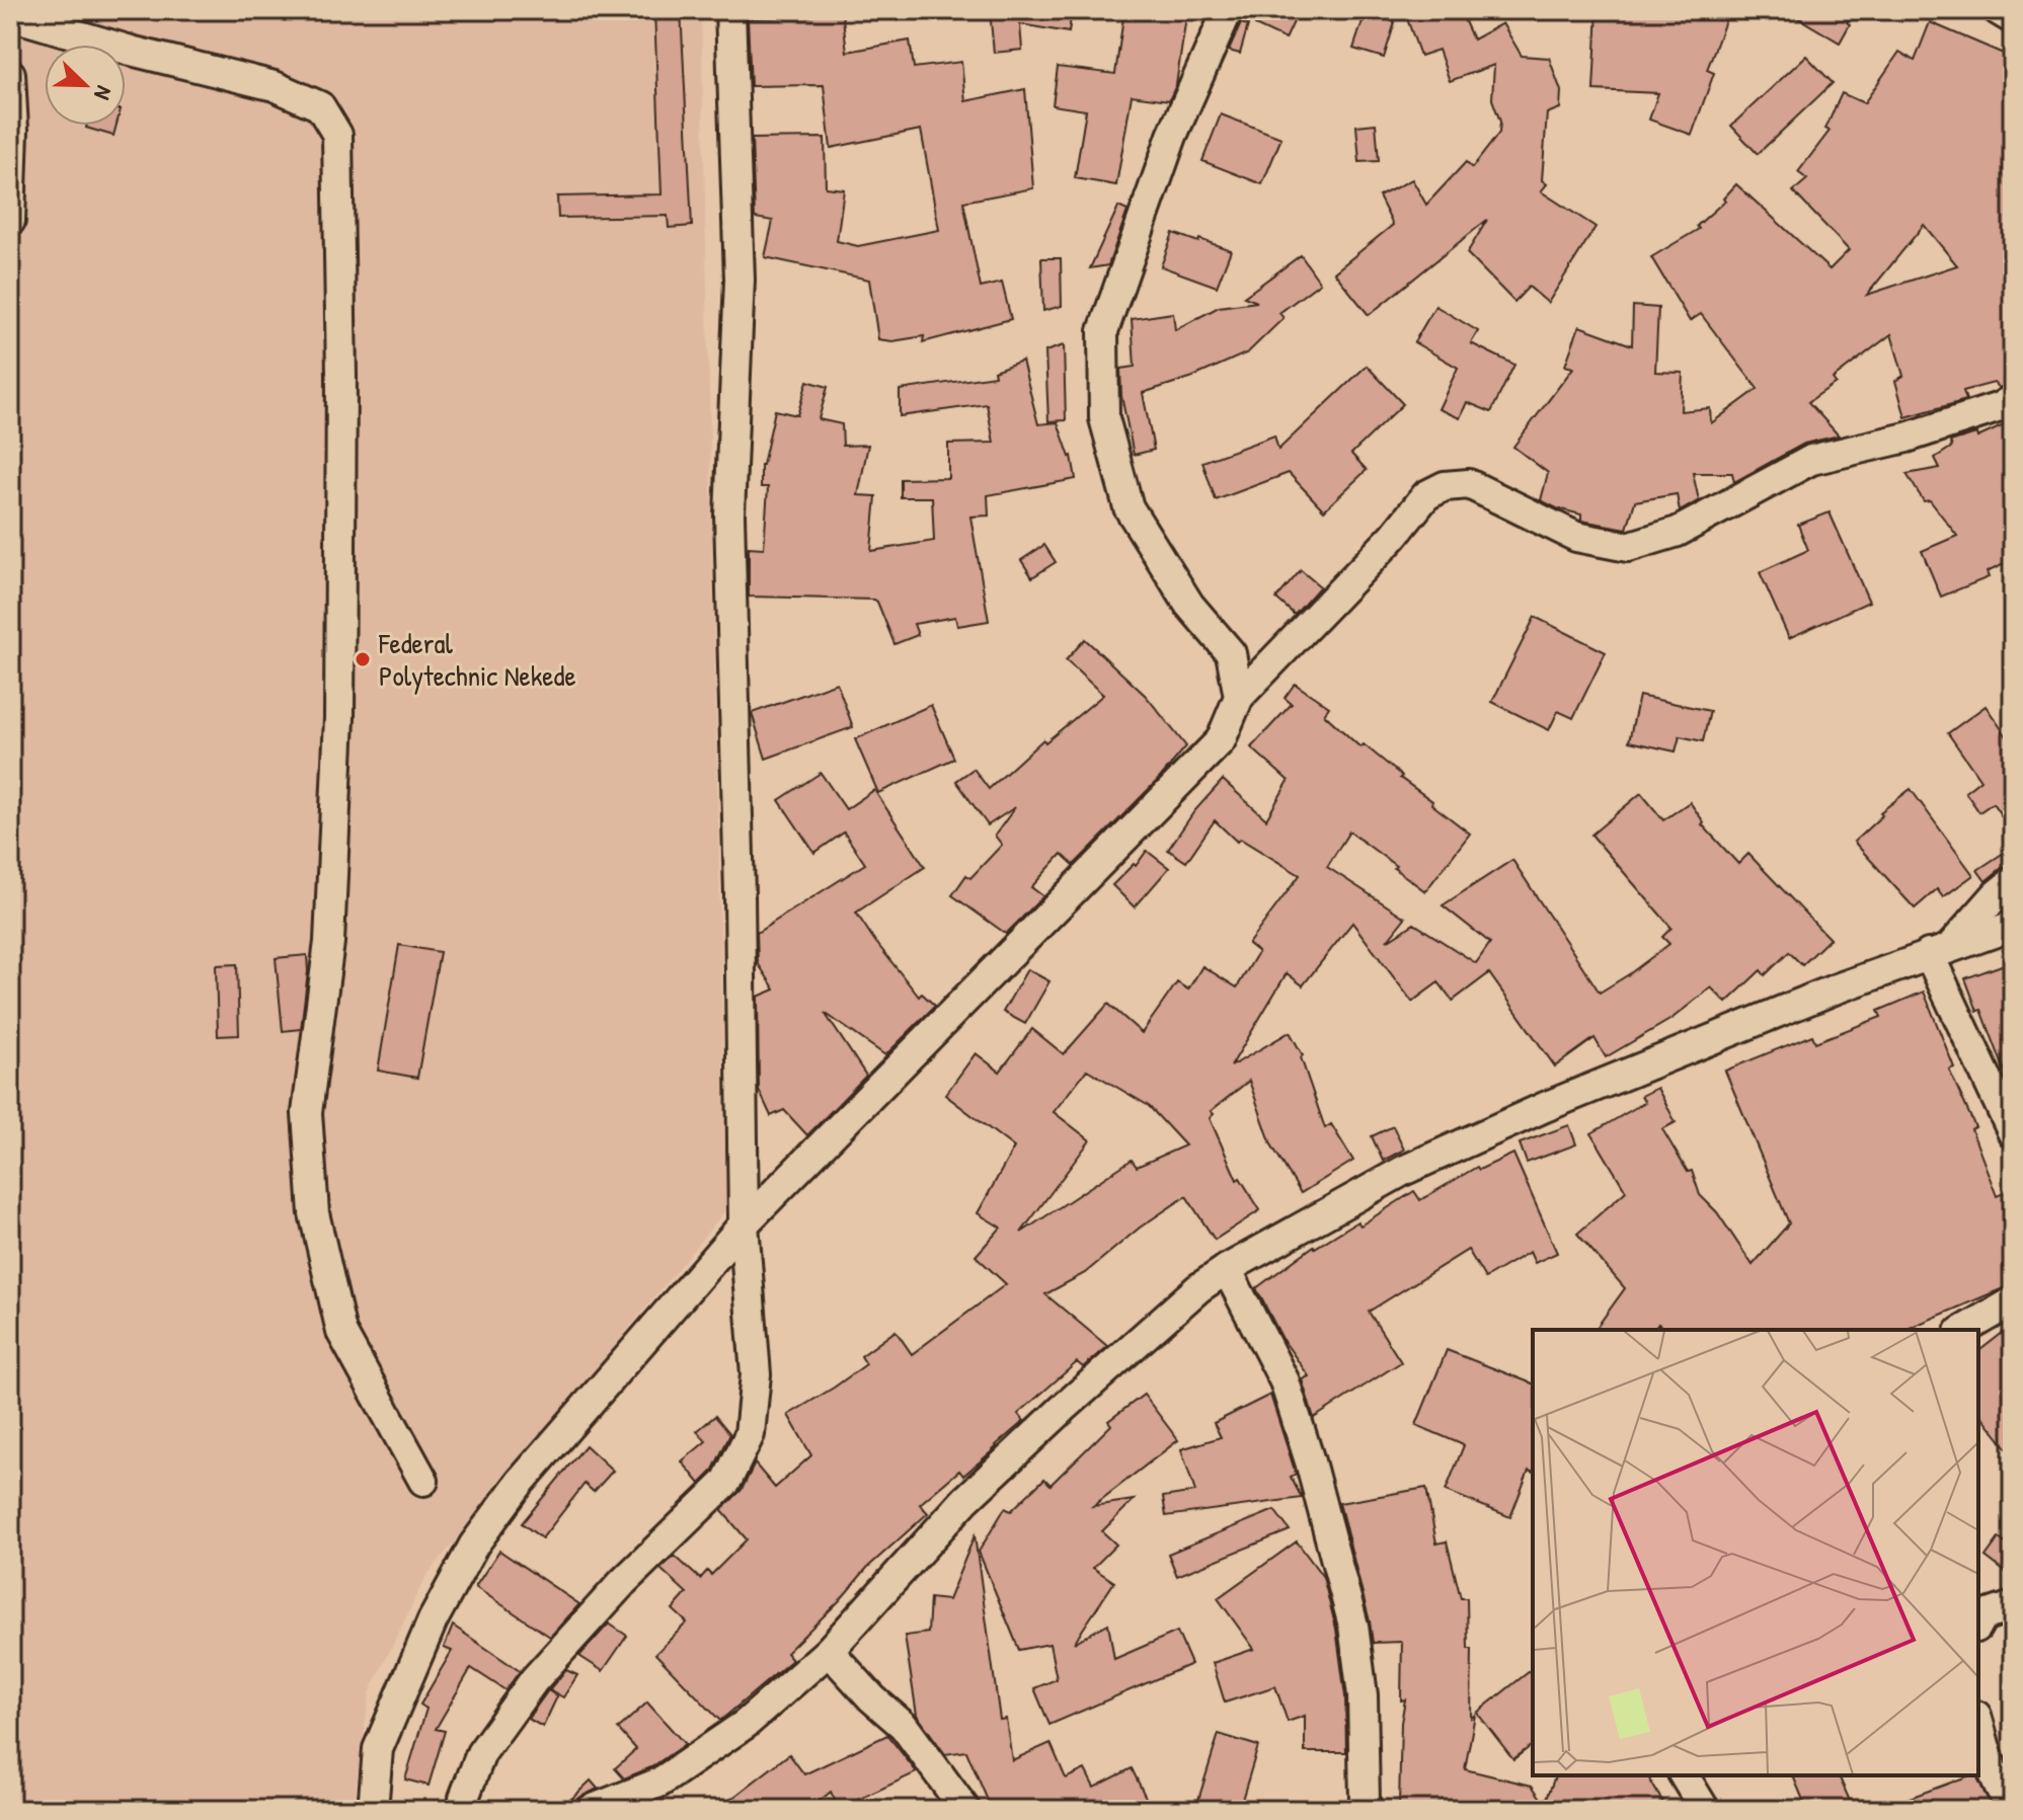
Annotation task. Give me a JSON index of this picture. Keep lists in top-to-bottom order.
{
  "places": ["Federal Polytechnic Nekede"],
  "north": "bottom right"
}
